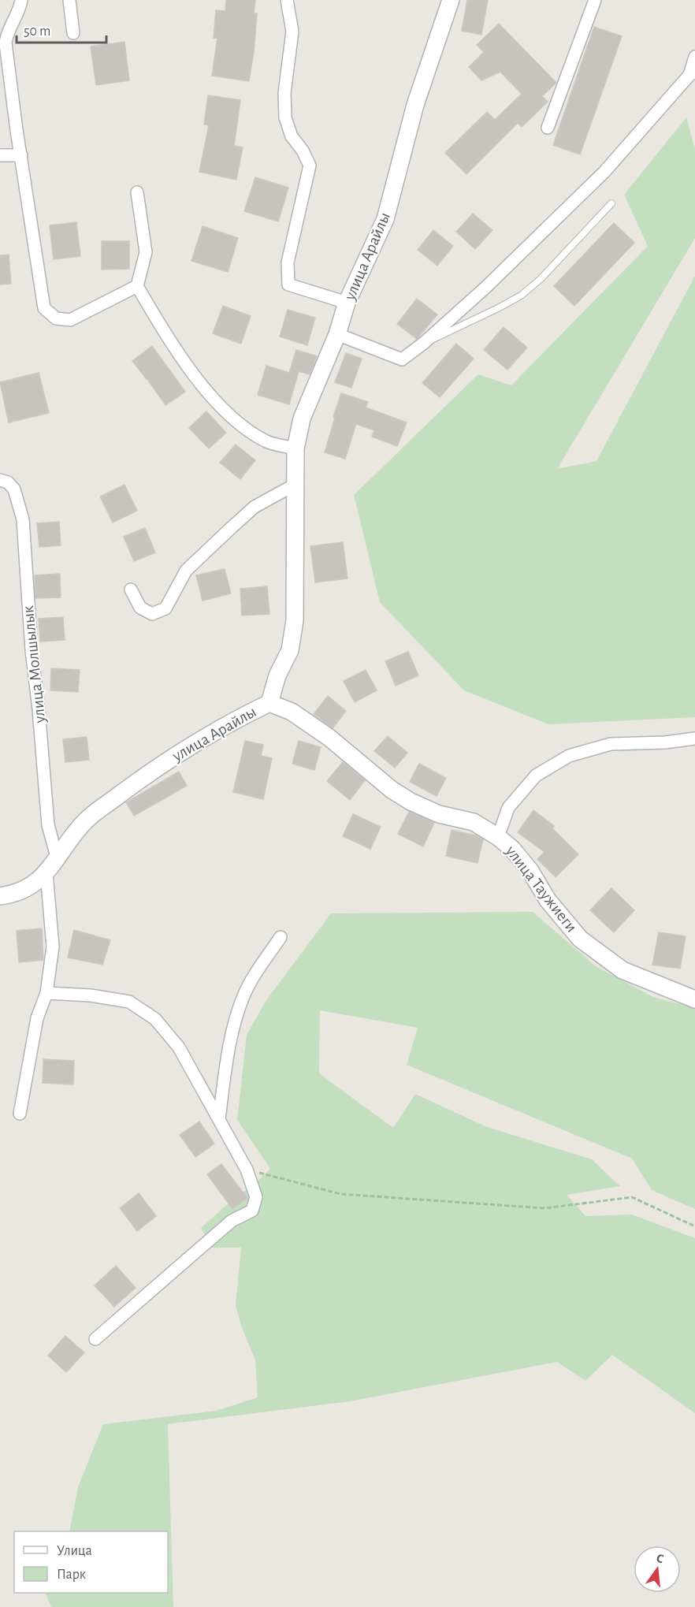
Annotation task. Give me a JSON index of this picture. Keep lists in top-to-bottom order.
{
  "streets": {
    "street": ["улица Арайлы", "улица Молшылык", "улица Таужиеги"]
  },
  "crossings": [
    ["улица Арайлы", "улица Молшылык"],
    ["улица Арайлы", "улица Таужиеги"]
  ],
  "legend": ["Улица", "Парк"],
  "scale_bar": "50 m",
  "north": "top"
}
